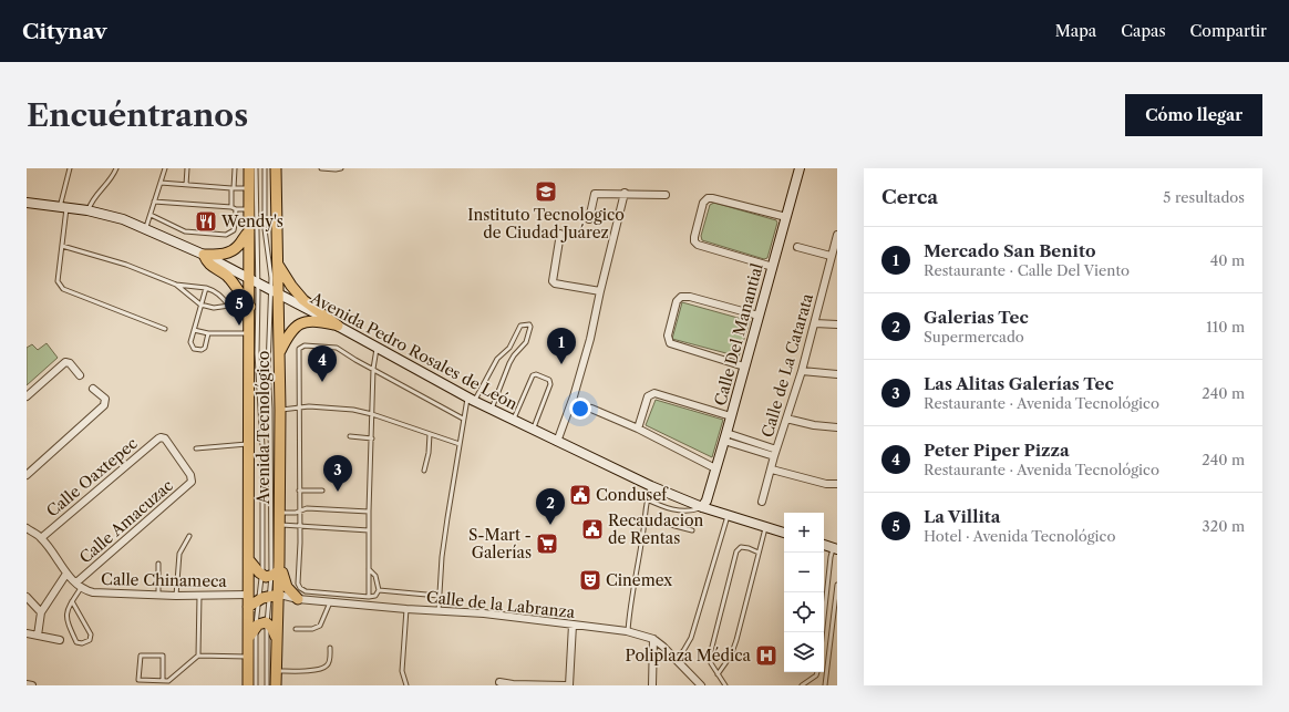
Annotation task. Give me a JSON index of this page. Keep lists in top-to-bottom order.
{
  "streets": {
    "main road": ["Calle Del Manantial", "Avenida Pedro Rosales de León", "Avenida Tecnológico"],
    "street": [
      "Calle de La Catarata",
      "Calle Oaxtepec",
      "Calle Amacuzac",
      "Calle Chinameca",
      "Calle de la Labranza"
    ]
  },
  "crossings": [
    ["Calle Del Manantial", "Avenida Pedro Rosales de León"],
    ["Avenida Pedro Rosales de León", "Avenida Tecnológico"],
    ["Avenida Tecnológico", "Calle Chinameca"],
    ["Avenida Tecnológico", "Calle de la Labranza"],
    ["Calle Oaxtepec", "Calle Amacuzac"],
    ["Calle Oaxtepec", "Calle Chinameca"],
    ["Calle Amacuzac", "Calle Chinameca"]
  ],
  "places": {
    "school or university": ["Instituto Tecnologico de Ciudad Juárez"],
    "restaurant": ["Wendy's"],
    "public building": ["Condusef", "Recaudacion de Rentas"],
    "supermarket": ["S-Mart - Galerías"],
    "theatre": ["Cinemex"],
    "hospital": ["Poliplaza Médica"]
  },
  "page": {
    "header": "Citynav",
    "nav": ["Mapa", "Capas", "Compartir"],
    "buttons": "Cómo llegar",
    "title": "Encuéntranos",
    "heading": ["Cerca", "5 resultados"],
    "list": [
      {
        "mark": "1",
        "name": "Mercado San Benito",
        "note": "Restaurante · Calle Del Viento",
        "value": "40 m"
      },
      {
        "mark": "2",
        "name": "Galerias Tec",
        "note": "Supermercado",
        "value": "110 m"
      },
      {
        "mark": "3",
        "name": "Las Alitas Galerías Tec",
        "note": "Restaurante · Avenida Tecnológico",
        "value": "240 m"
      },
      {
        "mark": "4",
        "name": "Peter Piper Pizza",
        "note": "Restaurante · Avenida Tecnológico",
        "value": "240 m"
      },
      {
        "mark": "5",
        "name": "La Villita",
        "note": "Hotel · Avenida Tecnológico",
        "value": "320 m"
      }
    ],
    "pins": [
      "5",
      "1",
      "4",
      "3",
      "2"
    ],
    "map_buttons": ["+", "−"]
  }
}
